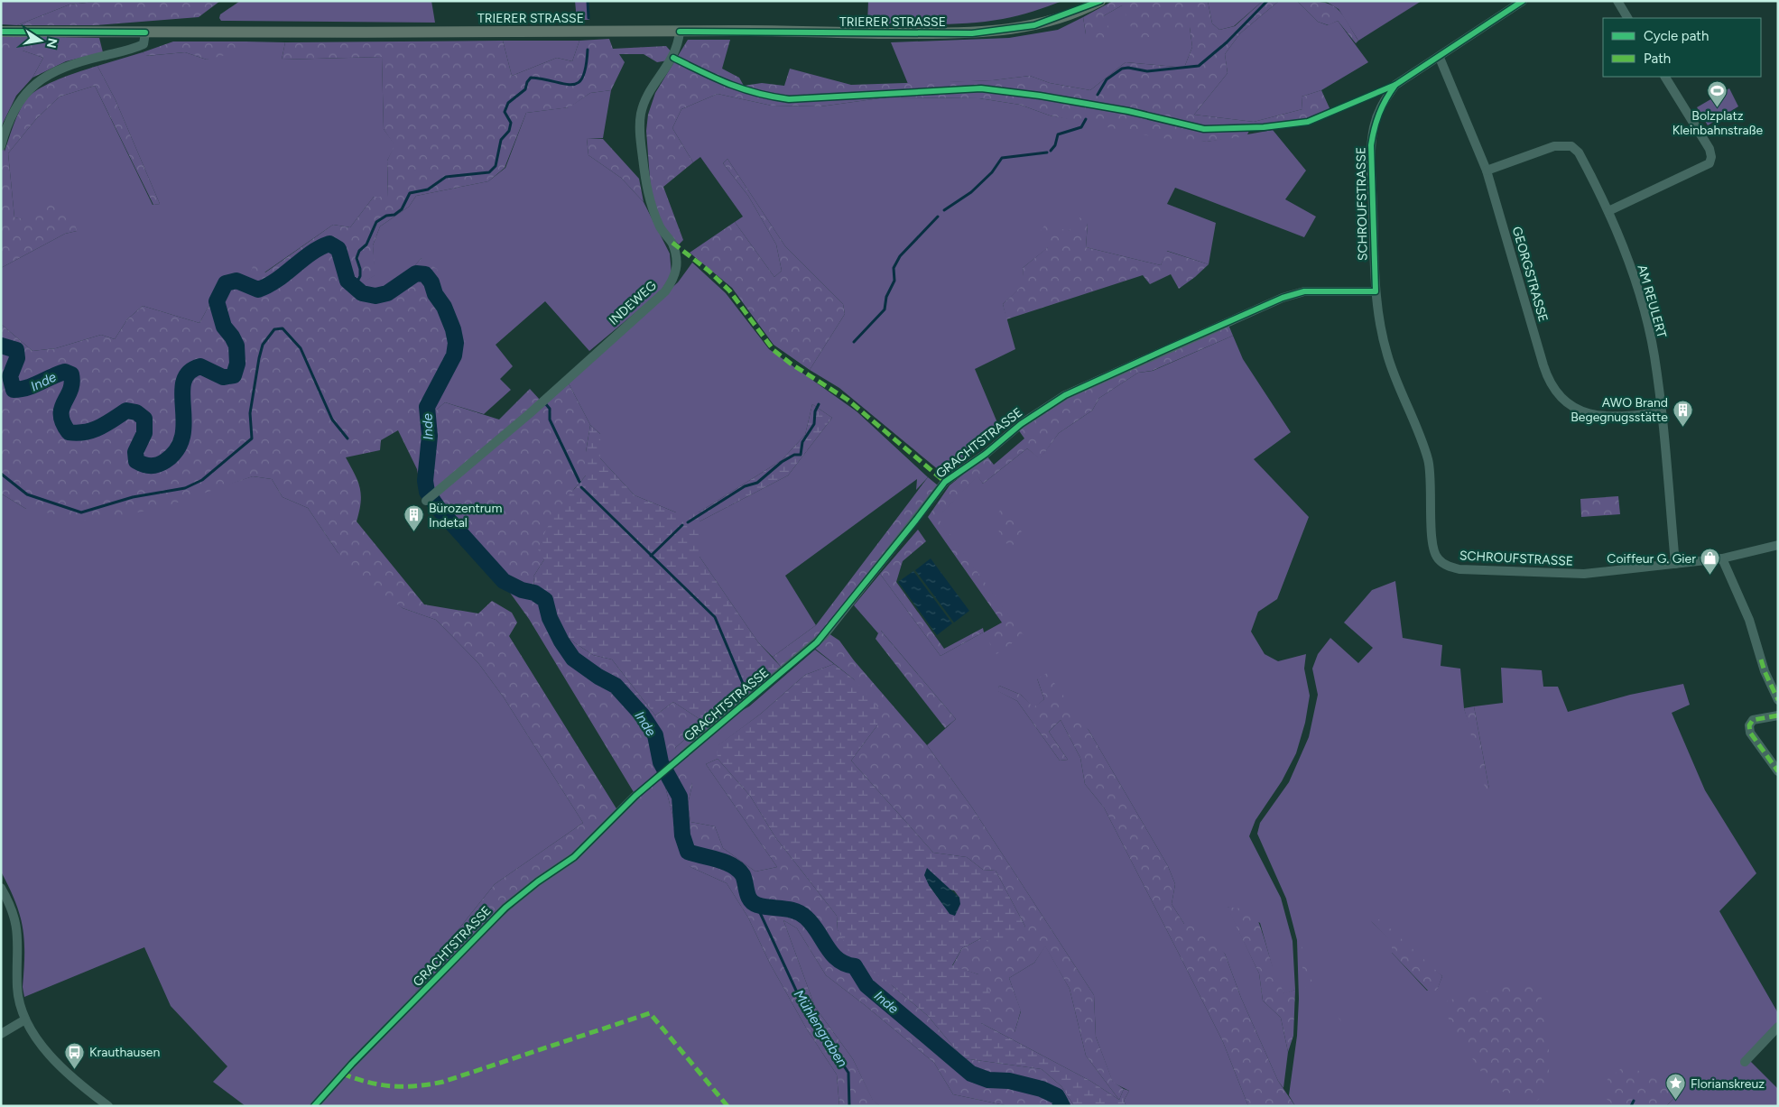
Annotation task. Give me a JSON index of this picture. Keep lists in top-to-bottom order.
{
  "streets": {
    "main road": ["TRIERER STRASSE"],
    "street": [
      "SCHROUFSTRASSE",
      "GEORGSTRASSE",
      "AM REULERT",
      "INDEWEG",
      "GRACHTSTRASSE"
    ]
  },
  "crossings": [
    ["TRIERER STRASSE", "INDEWEG"],
    ["SCHROUFSTRASSE", "GEORGSTRASSE"],
    ["SCHROUFSTRASSE", "AM REULERT"],
    ["SCHROUFSTRASSE", "GRACHTSTRASSE"],
    ["GEORGSTRASSE", "AM REULERT"]
  ],
  "water": ["Inde", "Mühlengraben"],
  "places": {
    "sports": ["Bolzplatz Kleinbahnstraße"],
    "building": ["AWO Brand Begegnugsstätte", "Bürozentrum Indetal"],
    "shop": ["Coiffeur G. Gier"],
    "bus stop": ["Krauthausen"],
    "place": ["Florianskreuz"]
  },
  "legend": ["Cycle path", "Path"],
  "north": "right"
}
